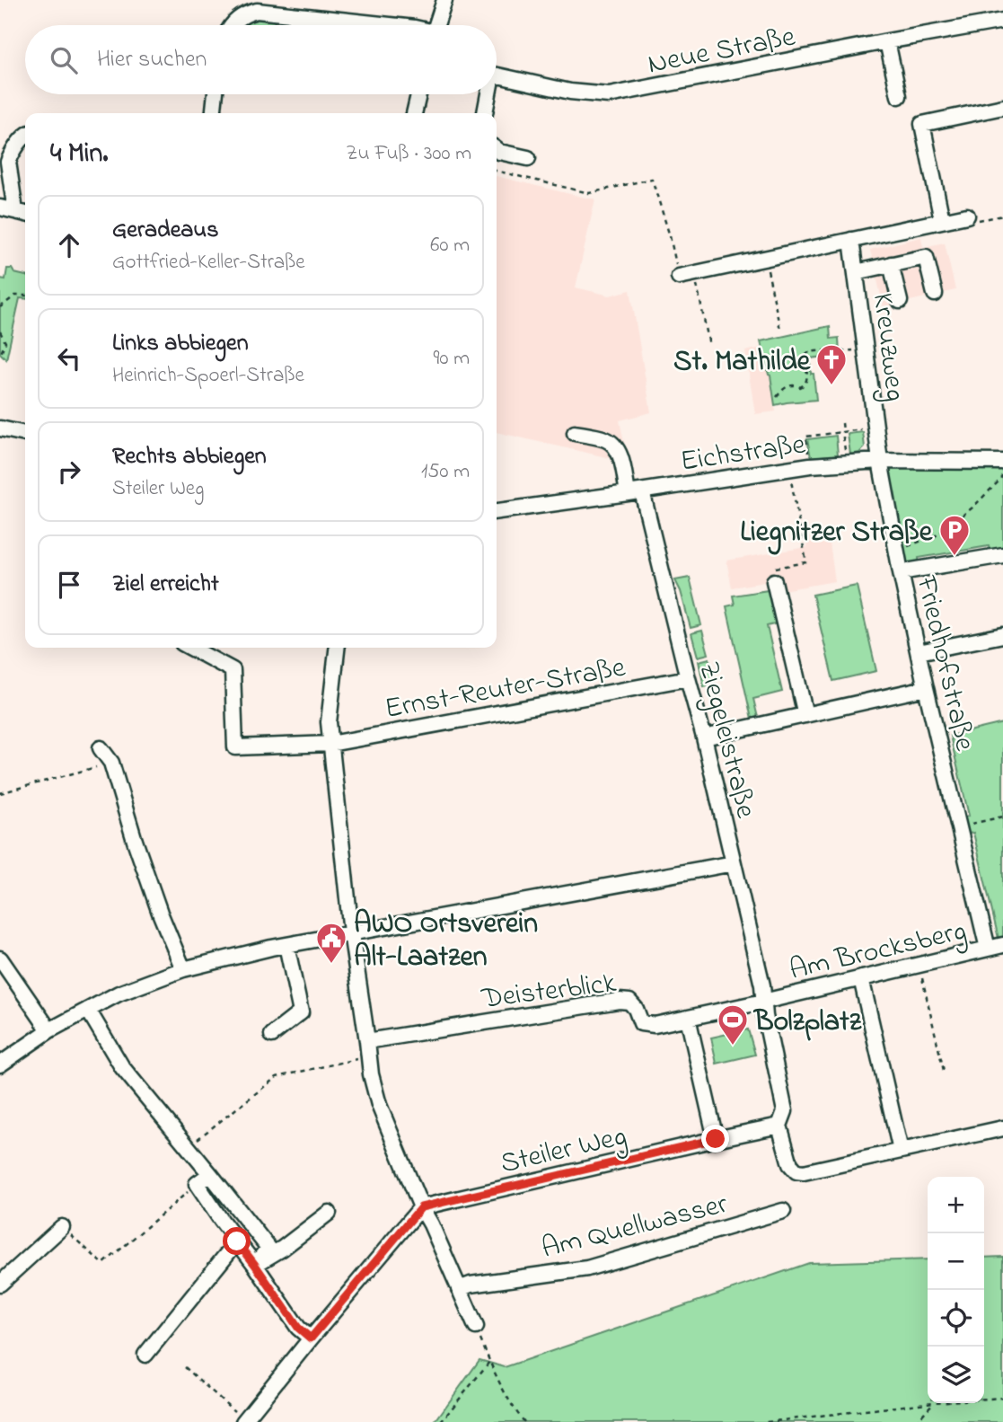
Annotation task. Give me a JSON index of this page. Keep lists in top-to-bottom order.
{
  "streets": {
    "street": [
      "Neue Straße",
      "Kreuzweg",
      "Eichstraße",
      "Friedhofstraße",
      "Ernst-Reuter-Straße",
      "Ziegeleistraße",
      "Am Brocksberg",
      "Deisterblick",
      "Steiler Weg",
      "Am Quellwasser"
    ]
  },
  "crossings": [
    ["Kreuzweg", "Eichstraße"],
    ["Kreuzweg", "Friedhofstraße"],
    ["Eichstraße", "Friedhofstraße"],
    ["Eichstraße", "Ziegeleistraße"],
    ["Friedhofstraße", "Am Brocksberg"],
    ["Ernst-Reuter-Straße", "Ziegeleistraße"],
    ["Ziegeleistraße", "Am Brocksberg"],
    ["Ziegeleistraße", "Steiler Weg"],
    ["Am Brocksberg", "Deisterblick"]
  ],
  "places": {
    "church": ["St. Mathilde"],
    "parking": ["Liegnitzer Straße"],
    "public building": ["AWO Ortsverein Alt-Laatzen"],
    "sports": ["Bolzplatz"]
  },
  "page": {
    "search": "Hier suchen",
    "heading": ["4 Min.", "Zu Fuß · 300 m"],
    "list": [
      ["Geradeaus", "Gottfried-Keller-Straße", "60 m"],
      ["Links abbiegen", "Heinrich-Spoerl-Straße", "90 m"],
      ["Rechts abbiegen", "Steiler Weg", "150 m"],
      "Ziel erreicht"
    ],
    "map_buttons": ["+", "−"]
  }
}
